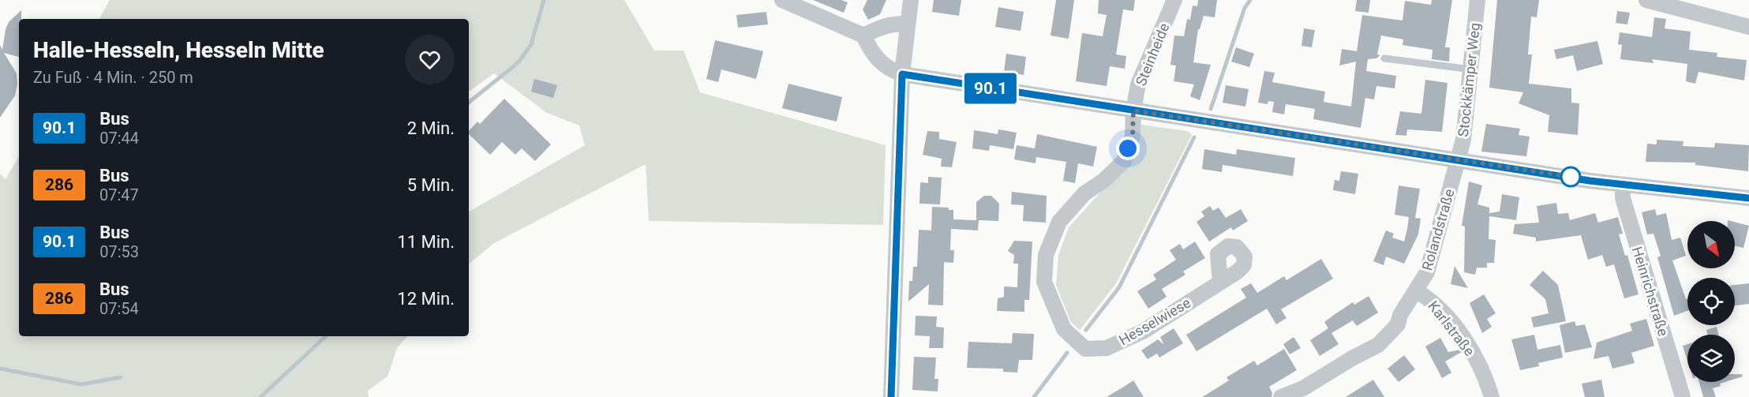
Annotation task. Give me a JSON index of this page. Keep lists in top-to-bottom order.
{
  "streets": {
    "street": [
      "Steinheide",
      "Stockkämper Weg",
      "Rolandstraße",
      "Heinrichstraße",
      "Hesselwiese",
      "Karlstraße"
    ]
  },
  "crossings": [
    ["Steinheide", "Hesselwiese"],
    ["Stockkämper Weg", "Rolandstraße"],
    ["Rolandstraße", "Karlstraße"]
  ],
  "lines": ["bus line 90.1"],
  "north": "bottom right",
  "page": {
    "on_map": "90.1",
    "heading": ["Halle-Hesseln, Hesseln Mitte", "Zu Fuß · 4 Min. · 250 m"],
    "list": [
      {
        "mark": "90.1",
        "name": "Bus",
        "note": "07:44",
        "value": "2 Min."
      },
      {
        "mark": "286",
        "name": "Bus",
        "note": "07:47",
        "value": "5 Min."
      },
      {
        "mark": "90.1",
        "name": "Bus",
        "note": "07:53",
        "value": "11 Min."
      },
      {
        "mark": "286",
        "name": "Bus",
        "note": "07:54",
        "value": "12 Min."
      }
    ]
  }
}
